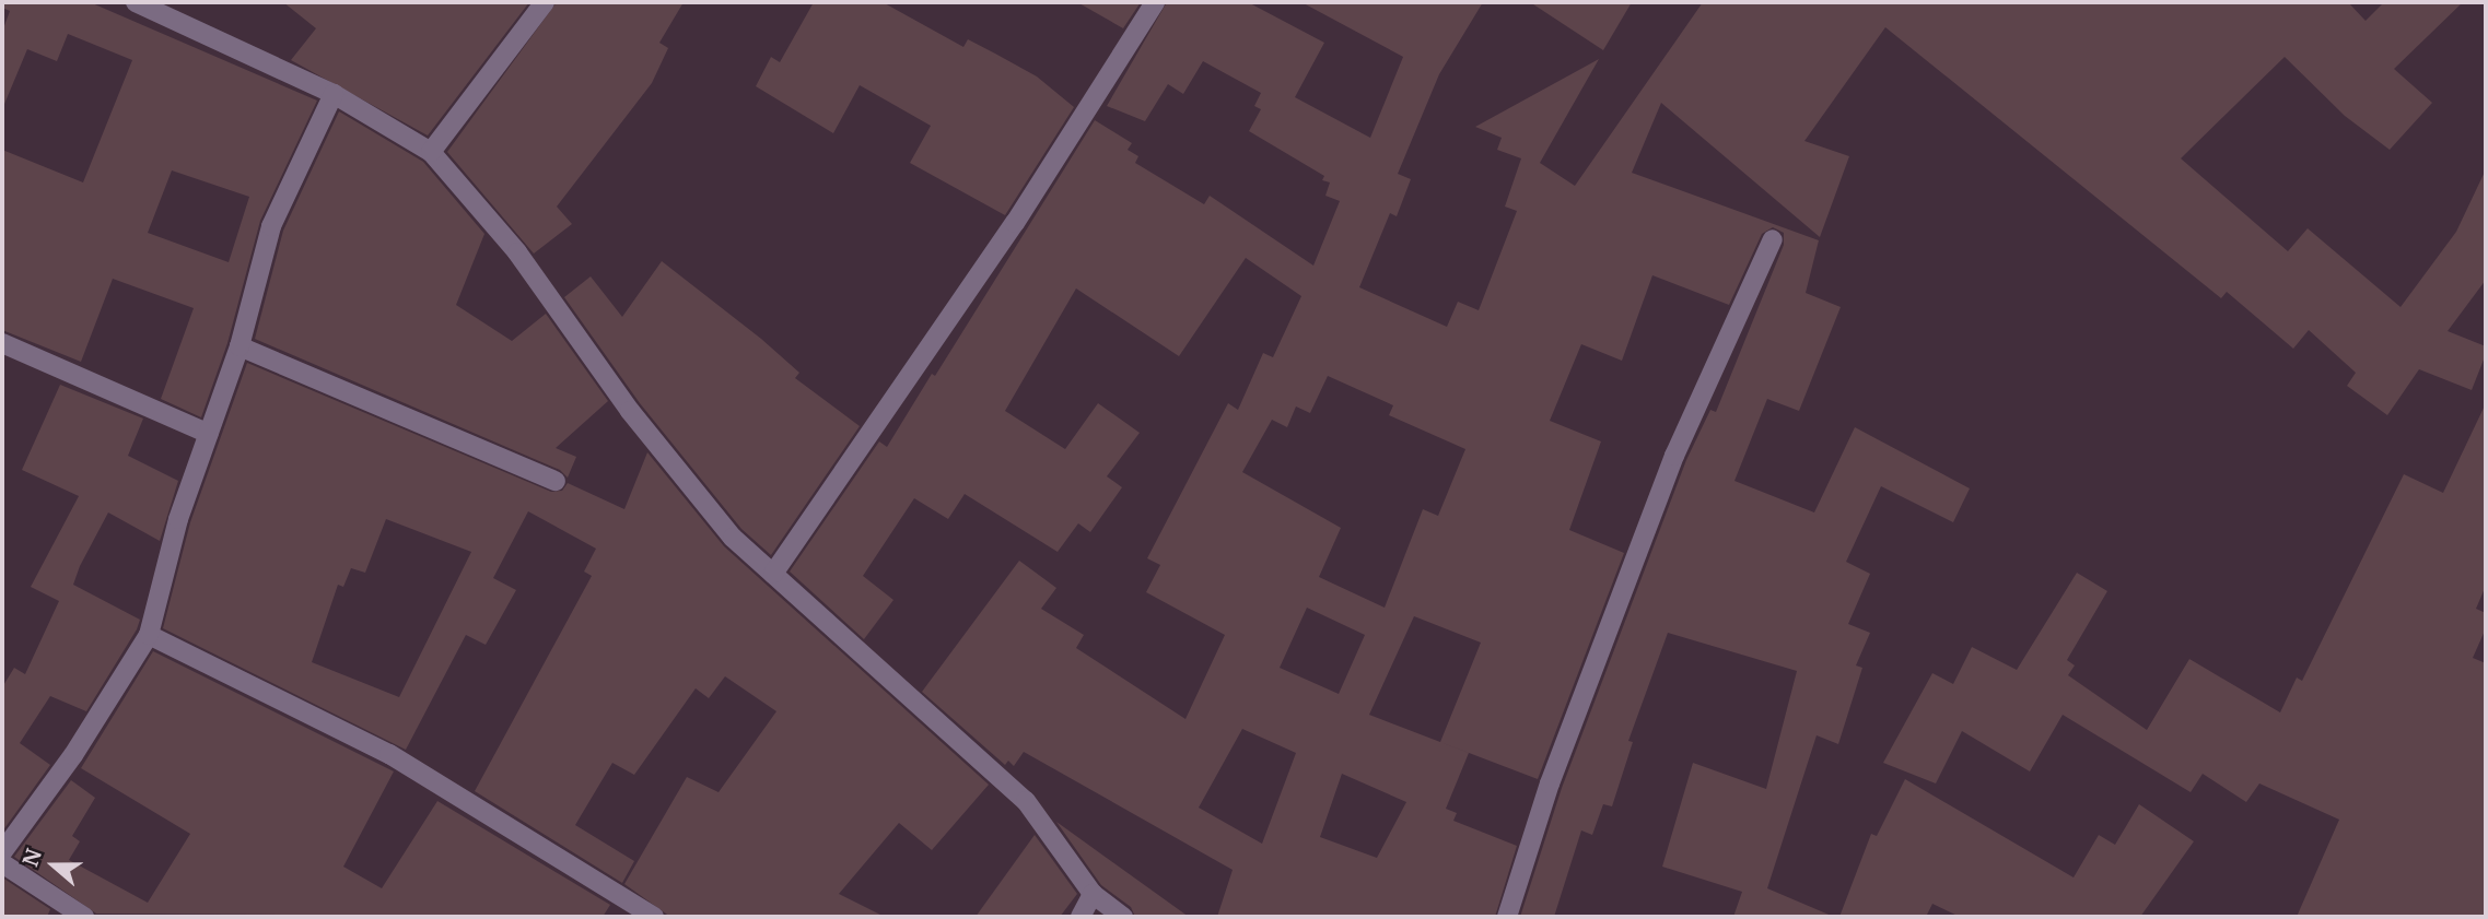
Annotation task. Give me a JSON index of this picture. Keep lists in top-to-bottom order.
{
  "north": "left"
}
